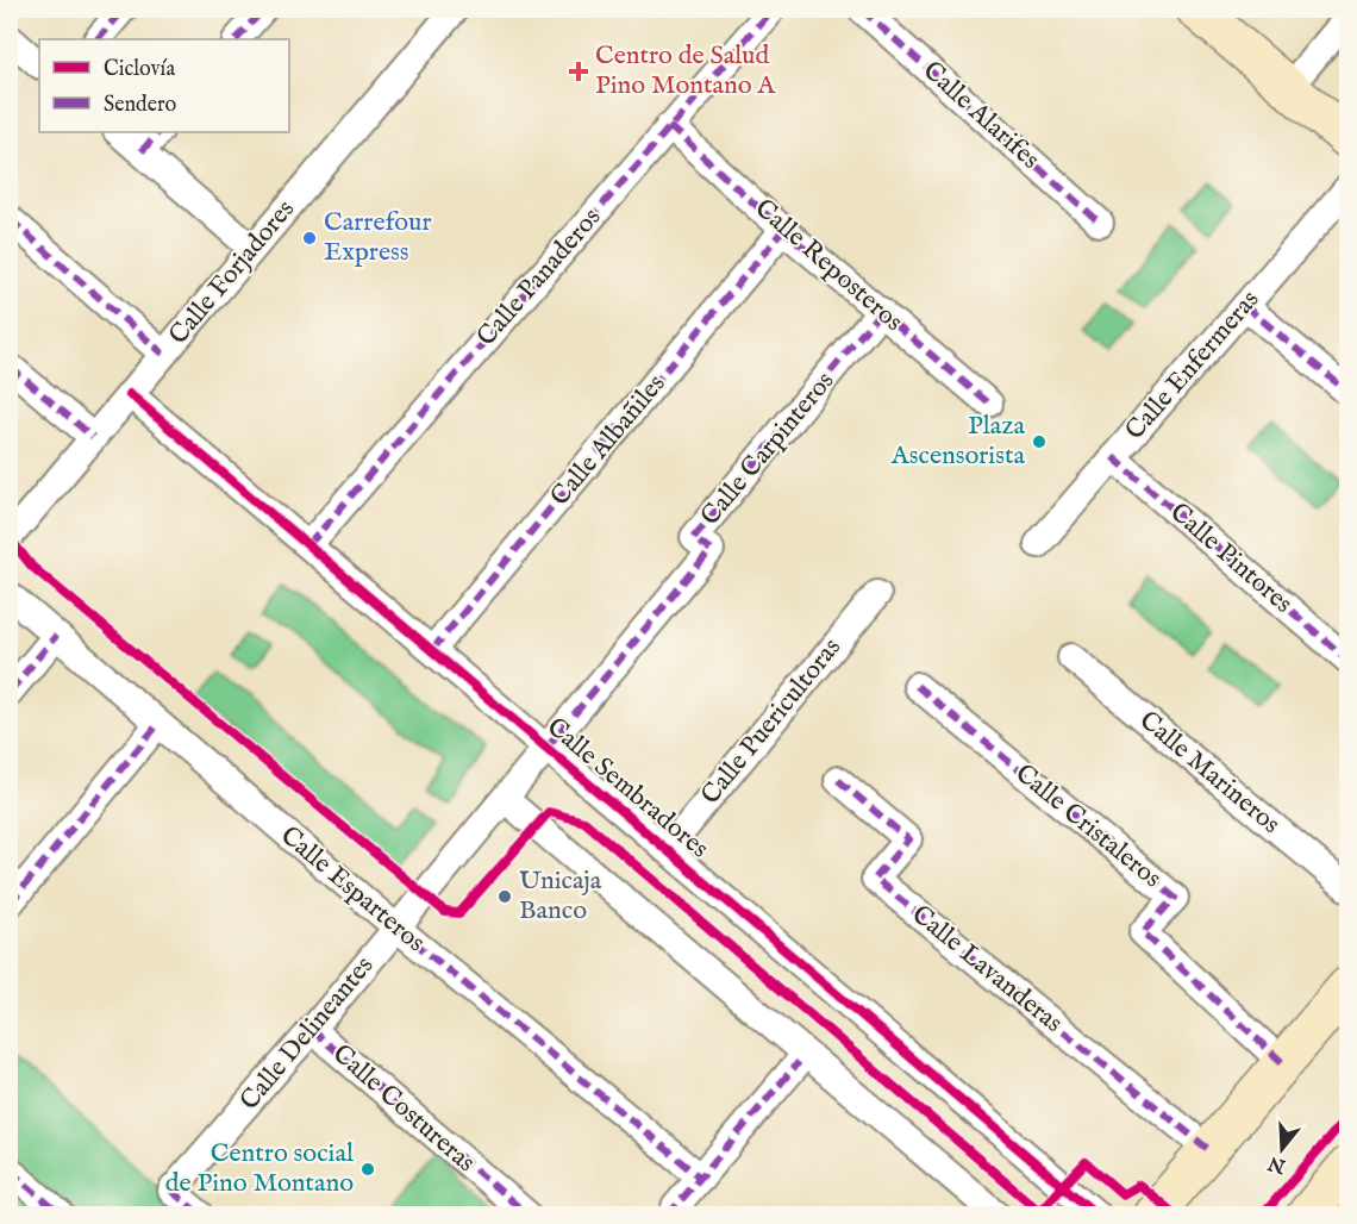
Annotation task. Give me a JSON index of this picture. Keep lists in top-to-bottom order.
{
  "streets": {
    "street": [
      "Calle Alarifes",
      "Calle Reposteros",
      "Calle Forjadores",
      "Calle Panaderos",
      "Calle Enfermeras",
      "Calle Albañiles",
      "Calle Carpinteros",
      "Calle Pintores",
      "Calle Puericultoras",
      "Calle Marineros",
      "Calle Sembradores",
      "Calle Cristaleros",
      "Calle Esparteros",
      "Calle Lavanderas",
      "Calle Delineantes",
      "Calle Costureras"
    ]
  },
  "crossings": [
    ["Calle Reposteros", "Calle Panaderos"],
    ["Calle Reposteros", "Calle Albañiles"],
    ["Calle Reposteros", "Calle Carpinteros"],
    ["Calle Forjadores", "Calle Sembradores"],
    ["Calle Panaderos", "Calle Sembradores"],
    ["Calle Enfermeras", "Calle Pintores"],
    ["Calle Albañiles", "Calle Sembradores"],
    ["Calle Carpinteros", "Calle Sembradores"],
    ["Calle Carpinteros", "Calle Delineantes"],
    ["Calle Puericultoras", "Calle Sembradores"],
    ["Calle Sembradores", "Calle Delineantes"],
    ["Calle Esparteros", "Calle Delineantes"],
    ["Calle Delineantes", "Calle Costureras"]
  ],
  "places": {
    "health": ["Centro de Salud Pino Montano A"],
    "other": [
      "Carrefour Express",
      "Plaza Ascensorista",
      "Unicaja Banco",
      "Centro social de Pino Montano"
    ]
  },
  "legend": ["Ciclovía", "Sendero"],
  "north": "bottom"
}
